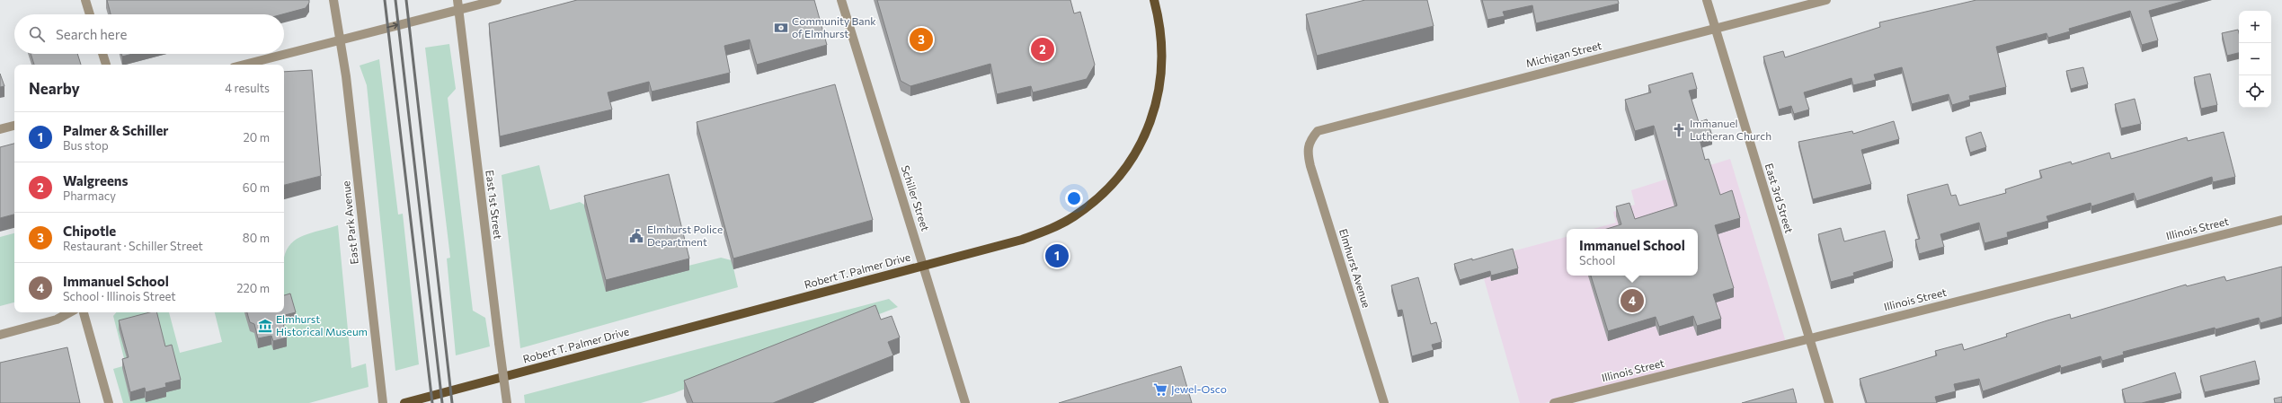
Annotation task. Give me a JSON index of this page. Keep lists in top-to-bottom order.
{
  "streets": {
    "main road": ["Robert T. Palmer Drive"],
    "street": [
      "Michigan Street",
      "Schiller Street",
      "East 3rd Street",
      "East 1st Street",
      "East Park Avenue",
      "Illinois Street",
      "Elmhurst Avenue"
    ]
  },
  "crossings": [
    ["Michigan Street", "East 3rd Street"],
    ["Michigan Street", "Elmhurst Avenue"],
    ["Schiller Street", "Robert T. Palmer Drive"],
    ["East 3rd Street", "Illinois Street"]
  ],
  "places": {
    "bank": ["Community Bank of Elmhurst"],
    "church": ["Immanuel Lutheran Church"],
    "public building": ["Elmhurst Police Department"],
    "museum": ["Elmhurst Historical Museum"],
    "supermarket": ["Jewel-Osco"]
  },
  "page": {
    "map_buttons": ["+", "−"],
    "search": "Search here",
    "pins": [
      "3",
      "2",
      "1",
      "4"
    ],
    "heading": ["Nearby", "4 results"],
    "list": [
      {
        "mark": "1",
        "name": "Palmer & Schiller",
        "note": "Bus stop",
        "value": "20 m"
      },
      {
        "mark": "2",
        "name": "Walgreens",
        "note": "Pharmacy",
        "value": "60 m"
      },
      {
        "mark": "3",
        "name": "Chipotle",
        "note": "Restaurant · Schiller Street",
        "value": "80 m"
      },
      {
        "mark": "4",
        "name": "Immanuel School",
        "note": "School · Illinois Street",
        "value": "220 m"
      }
    ],
    "popup": ["Immanuel School", "School"]
  }
}
